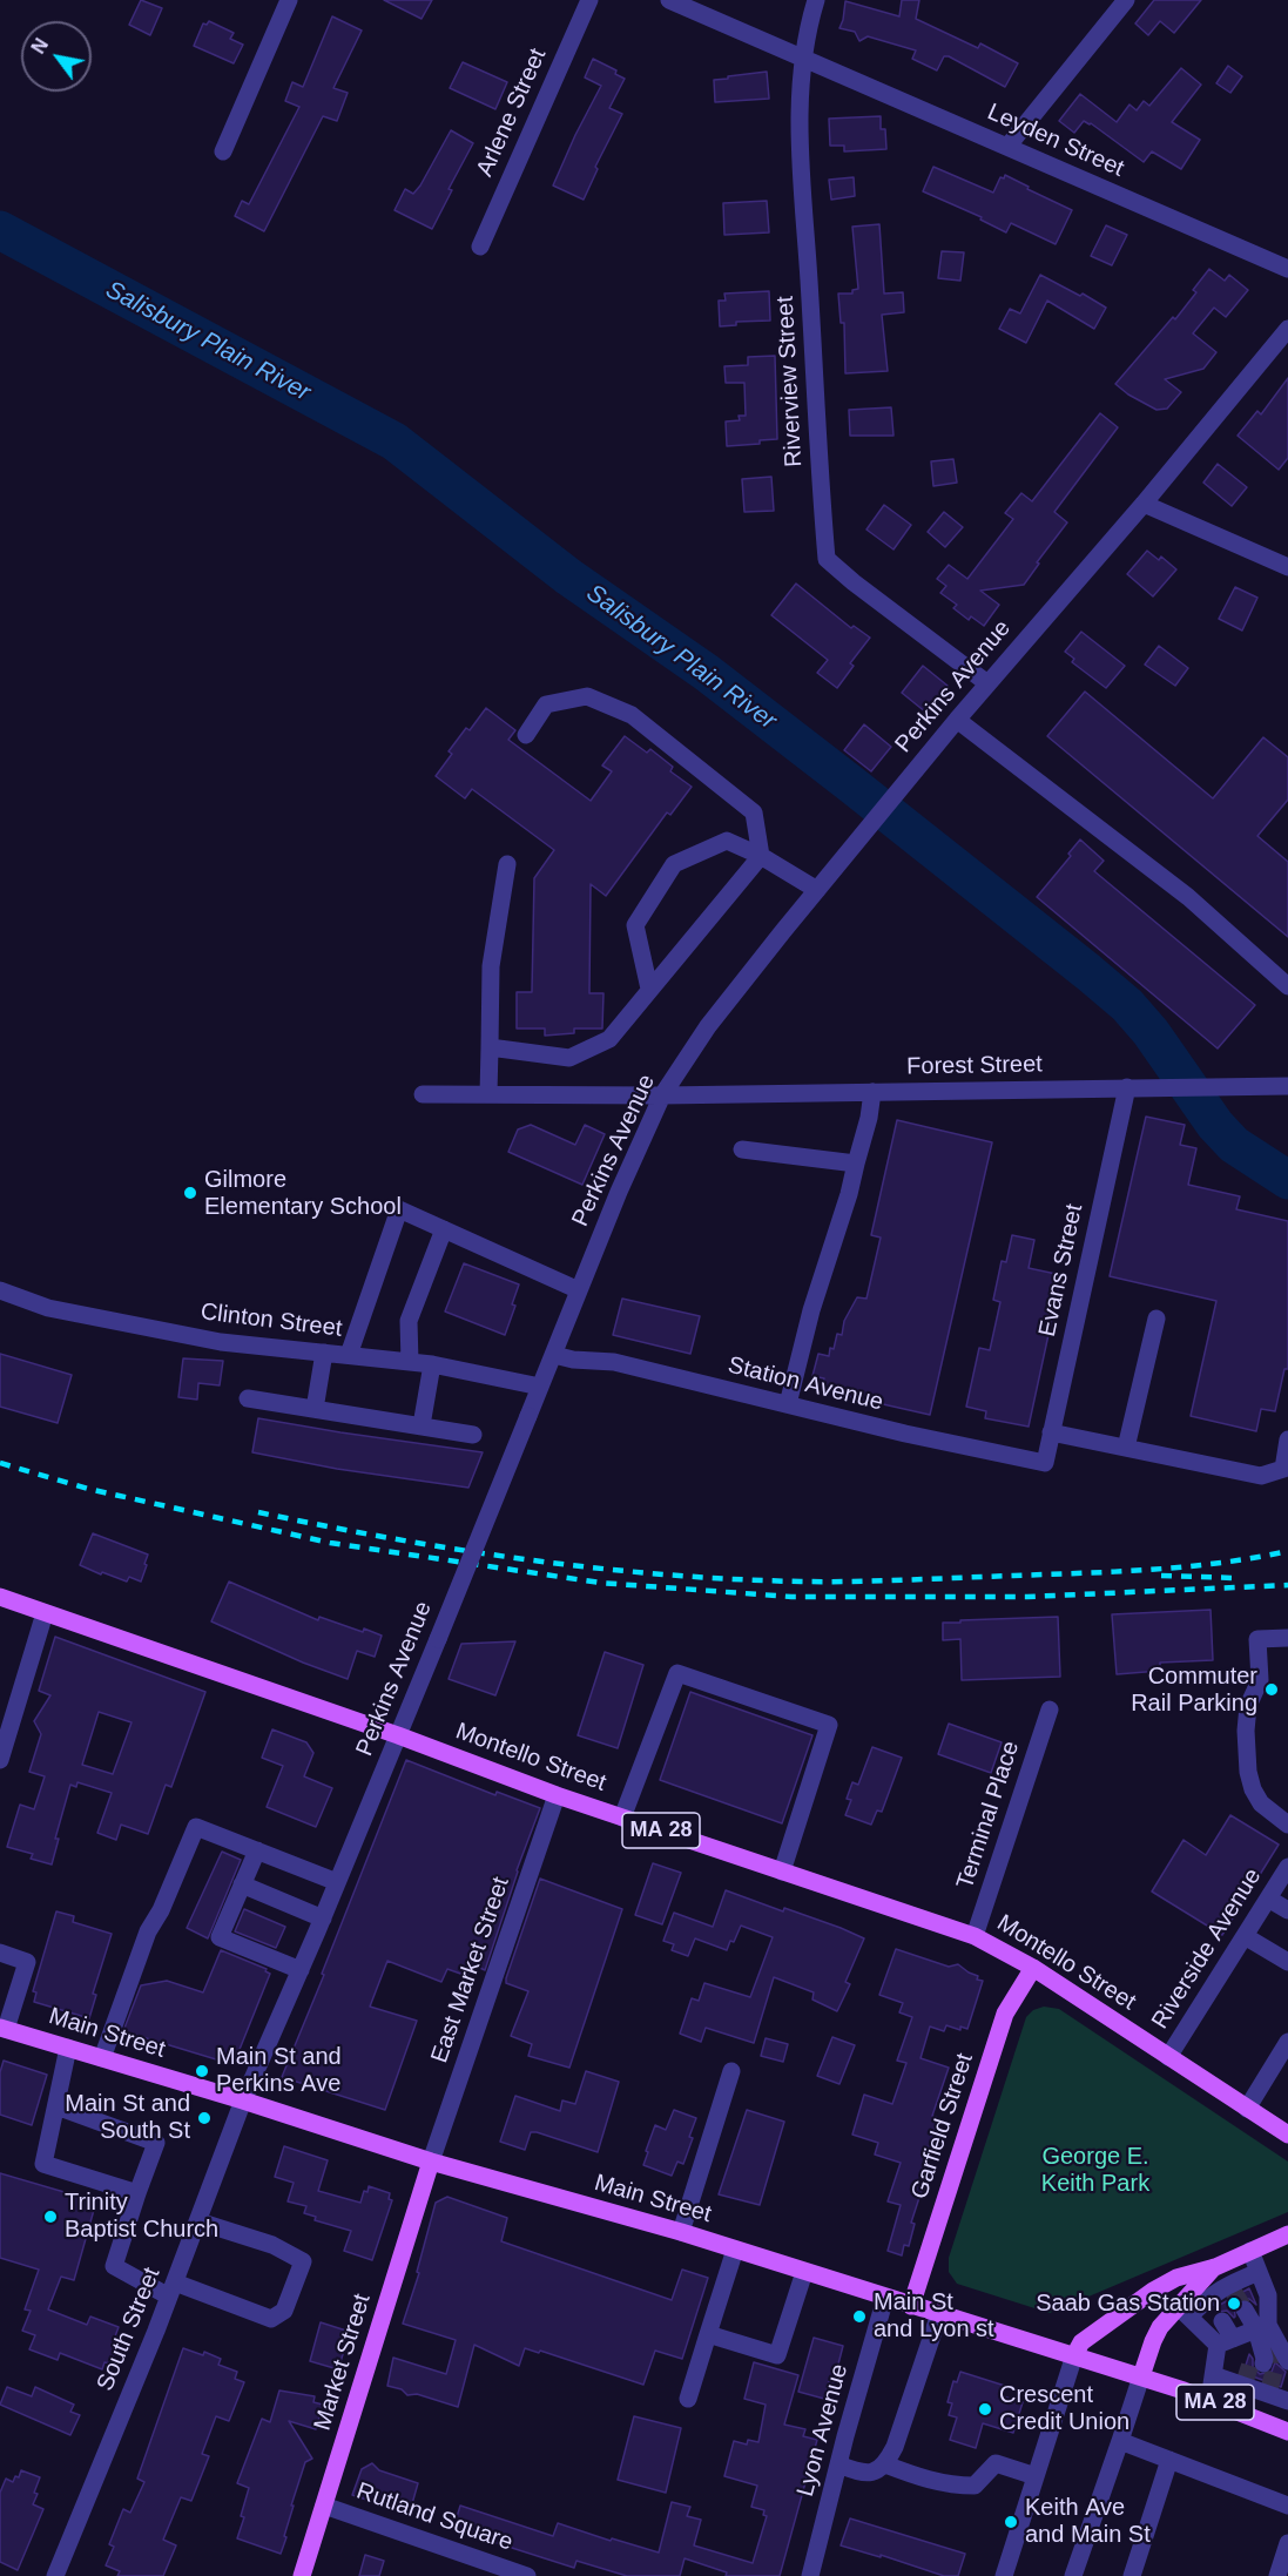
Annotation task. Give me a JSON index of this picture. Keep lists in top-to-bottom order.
{
  "streets": {
    "main road": [
      "Montello Street",
      "MA 28",
      "Main Street",
      "Garfield Street",
      "Market Street"
    ],
    "street": [
      "Arlene Street",
      "Leyden Street",
      "Riverview Street",
      "Perkins Avenue",
      "Forest Street",
      "Evans Street",
      "Clinton Street",
      "Station Avenue",
      "Terminal Place",
      "Riverside Avenue",
      "East Market Street",
      "South Street",
      "Lyon Avenue",
      "Rutland Square"
    ]
  },
  "crossings": [
    ["Leyden Street", "Riverview Street"],
    ["Riverview Street", "Perkins Avenue"],
    ["Perkins Avenue", "Forest Street"],
    ["Perkins Avenue", "Clinton Street"],
    ["Perkins Avenue", "Station Avenue"],
    ["Perkins Avenue", "Montello Street"],
    ["Perkins Avenue", "Main Street"],
    ["Perkins Avenue", "South Street"],
    ["Forest Street", "Evans Street"],
    ["Evans Street", "Station Avenue"],
    ["Montello Street", "Terminal Place"],
    ["Montello Street", "Riverside Avenue"],
    ["Montello Street", "East Market Street"],
    ["Montello Street", "Garfield Street"],
    ["East Market Street", "Main Street"],
    ["East Market Street", "Market Street"],
    ["Main Street", "Garfield Street"],
    ["Main Street", "South Street"],
    ["Main Street", "Market Street"],
    ["Main Street", "Lyon Avenue"],
    ["Market Street", "Rutland Square"]
  ],
  "water": ["Salisbury Plain River"],
  "parks": ["George E. Keith Park"],
  "places": [
    "Gilmore Elementary School",
    "Commuter Rail Parking",
    "Main St and Perkins Ave",
    "Main St and South St",
    "Trinity Baptist Church",
    "Saab Gas Station",
    "Main St and Lyon st",
    "Crescent Credit Union",
    "Keith Ave and Main St"
  ],
  "north": "top left"
}
